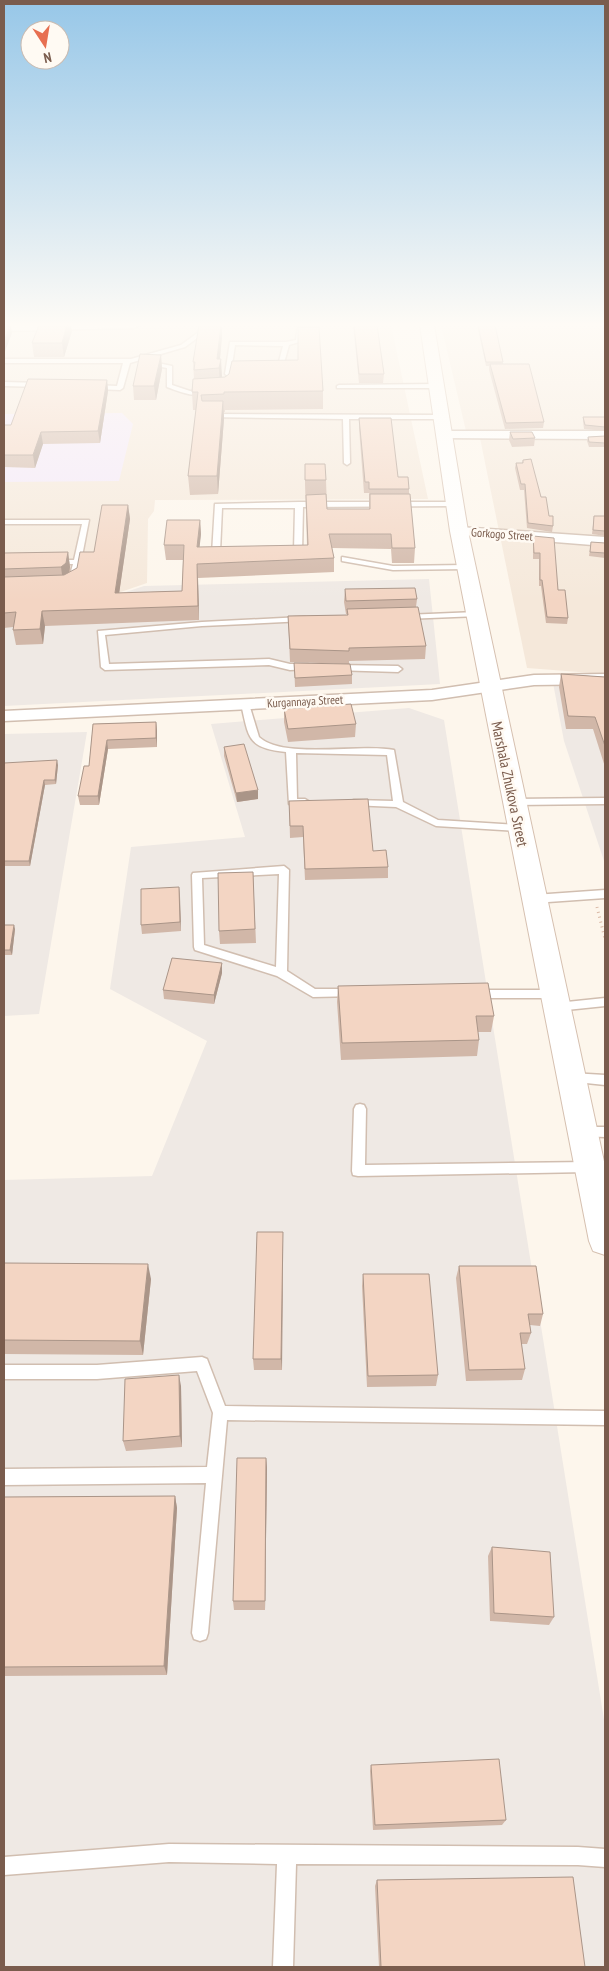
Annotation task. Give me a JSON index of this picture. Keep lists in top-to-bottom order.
{
  "streets": {
    "main road": ["Marshala Zhukova Street"],
    "street": ["Gorkogo Street", "Kurgannaya Street"]
  },
  "crossings": [
    ["Gorkogo Street", "Marshala Zhukova Street"],
    ["Kurgannaya Street", "Marshala Zhukova Street"]
  ],
  "north": "bottom"
}
